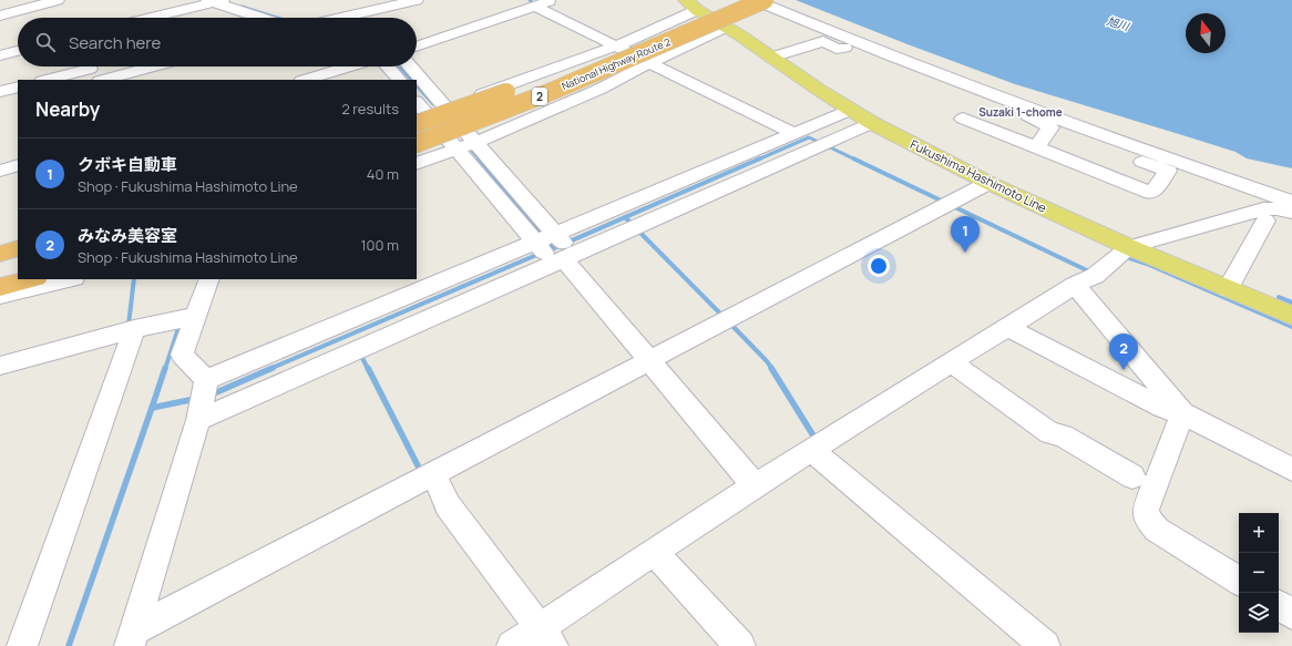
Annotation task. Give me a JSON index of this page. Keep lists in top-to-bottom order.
{
  "streets": {
    "highway": ["National Highway Route 2", "2"],
    "main road": ["Fukushima Hashimoto Line"]
  },
  "districts": ["Suzaki 1-chome"],
  "water": ["旭川"],
  "north": "top",
  "page": {
    "search": "Search here",
    "heading": ["Nearby", "2 results"],
    "list": [
      {
        "mark": "1",
        "name": "クボキ自動車",
        "note": "Shop · Fukushima Hashimoto Line",
        "value": "40 m"
      },
      {
        "mark": "2",
        "name": "みなみ美容室",
        "note": "Shop · Fukushima Hashimoto Line",
        "value": "100 m"
      }
    ],
    "pins": ["1", "2"],
    "map_buttons": ["+", "−"]
  }
}
